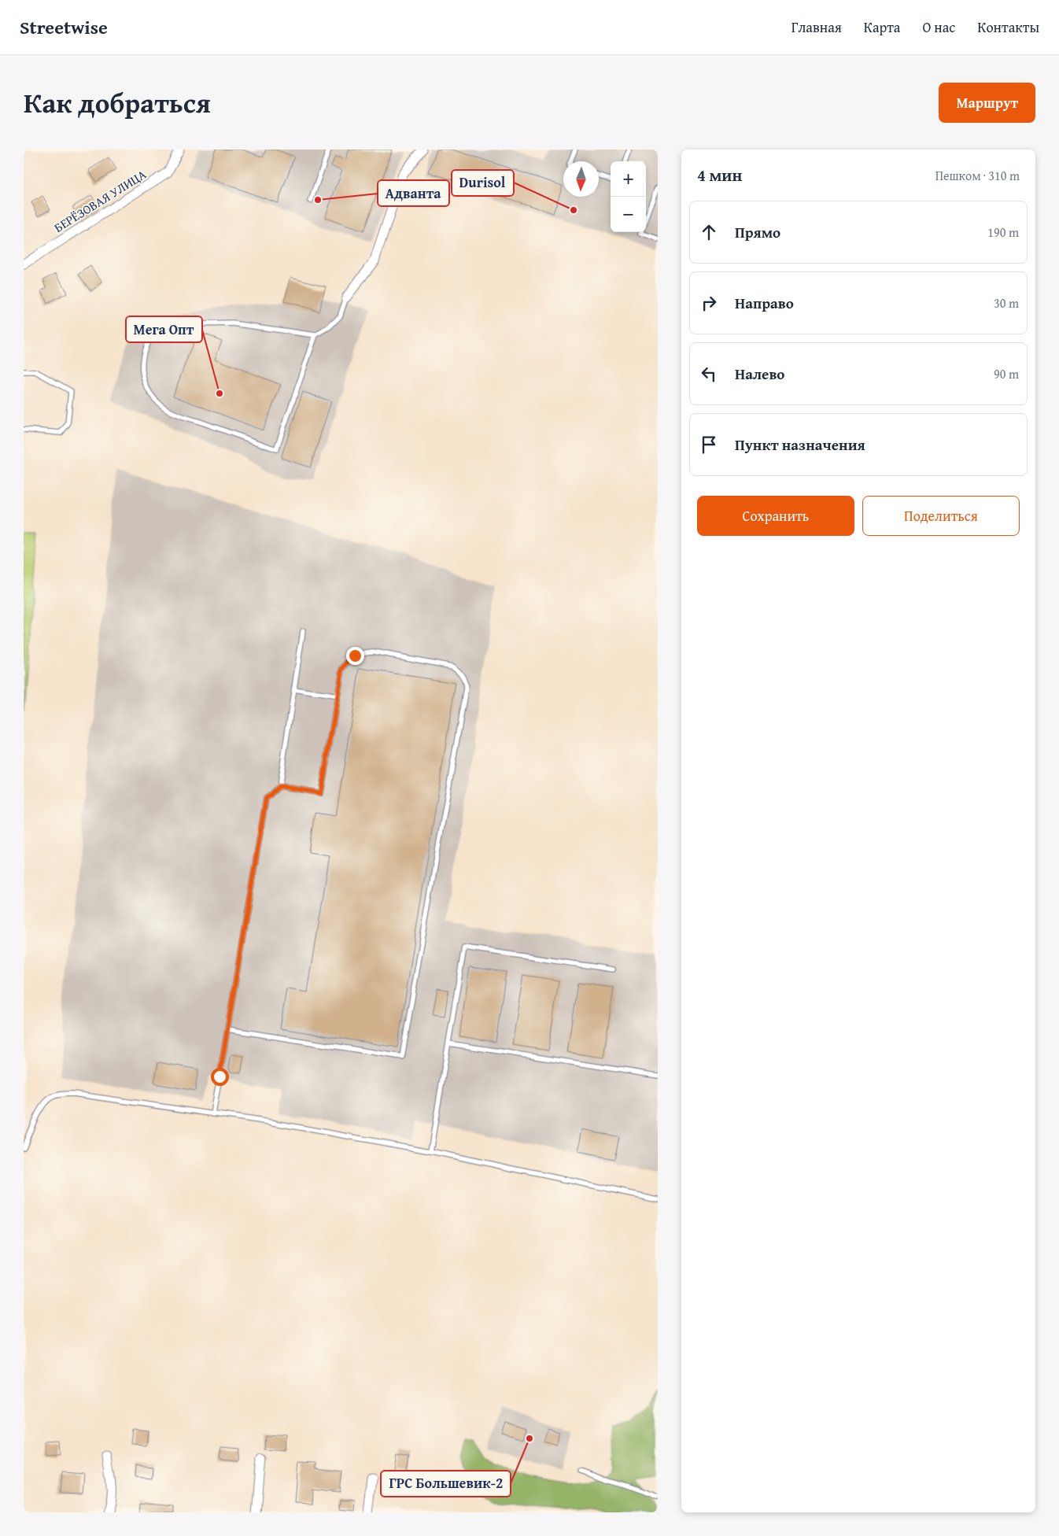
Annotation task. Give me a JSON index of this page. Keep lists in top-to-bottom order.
{
  "streets": {
    "street": ["БЕРЁЗОВАЯ УЛИЦА"]
  },
  "places": [
    "Адванта",
    "Durisol",
    "Мега Опт",
    "ГРС Большевик-2"
  ],
  "north": "bottom",
  "page": {
    "header": "Streetwise",
    "nav": [
      "Главная",
      "Карта",
      "О нас",
      "Контакты"
    ],
    "title": "Как добраться",
    "buttons": [
      "Маршрут",
      ["Сохранить", "Поделиться"]
    ],
    "heading": ["4 мин", "Пешком · 310 m"],
    "map_buttons": ["+", "−"],
    "list": [
      ["Прямо", "190 m"],
      ["Направо", "30 m"],
      ["Налево", "90 m"],
      "Пункт назначения"
    ]
  }
}
